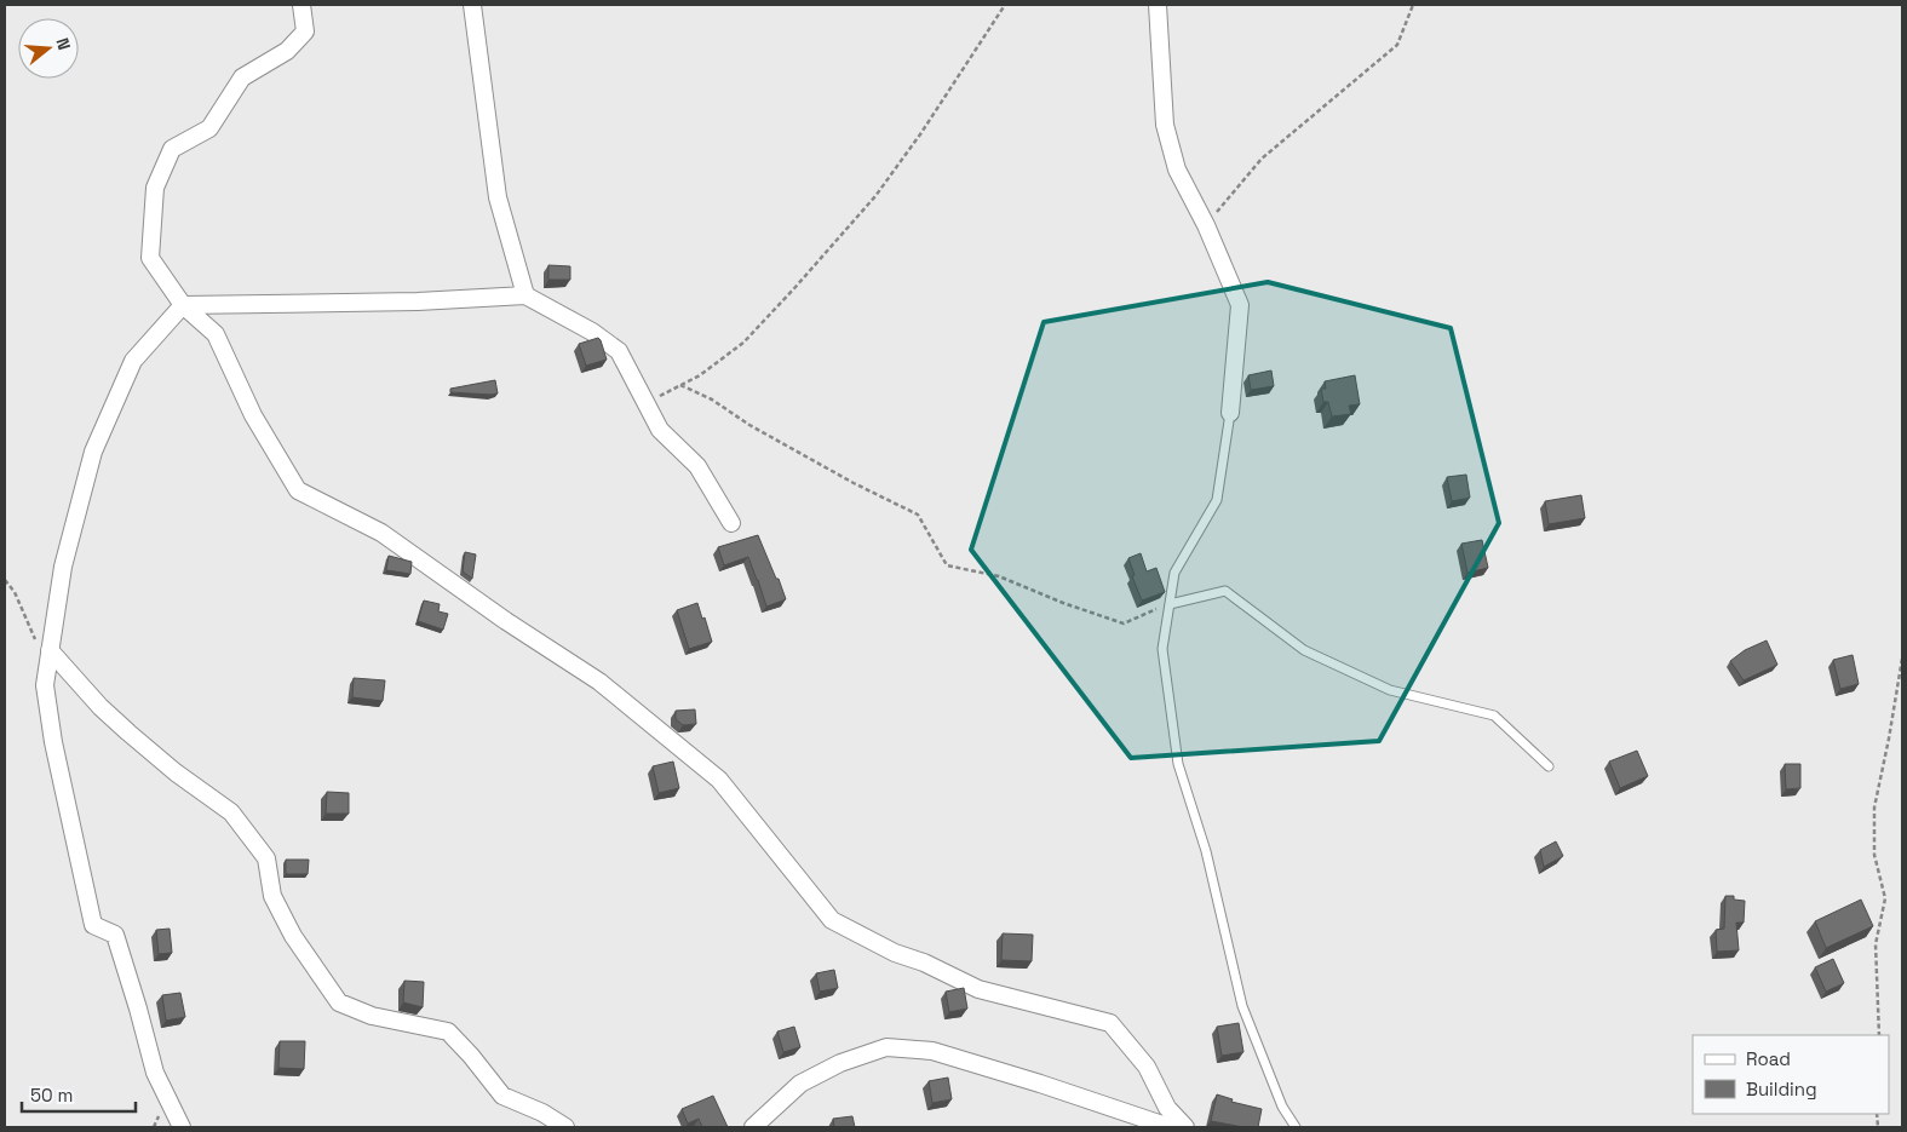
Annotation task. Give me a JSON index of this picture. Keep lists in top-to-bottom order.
{
  "legend": ["Road", "Building"],
  "scale_bar": "50 m",
  "north": "right"
}
